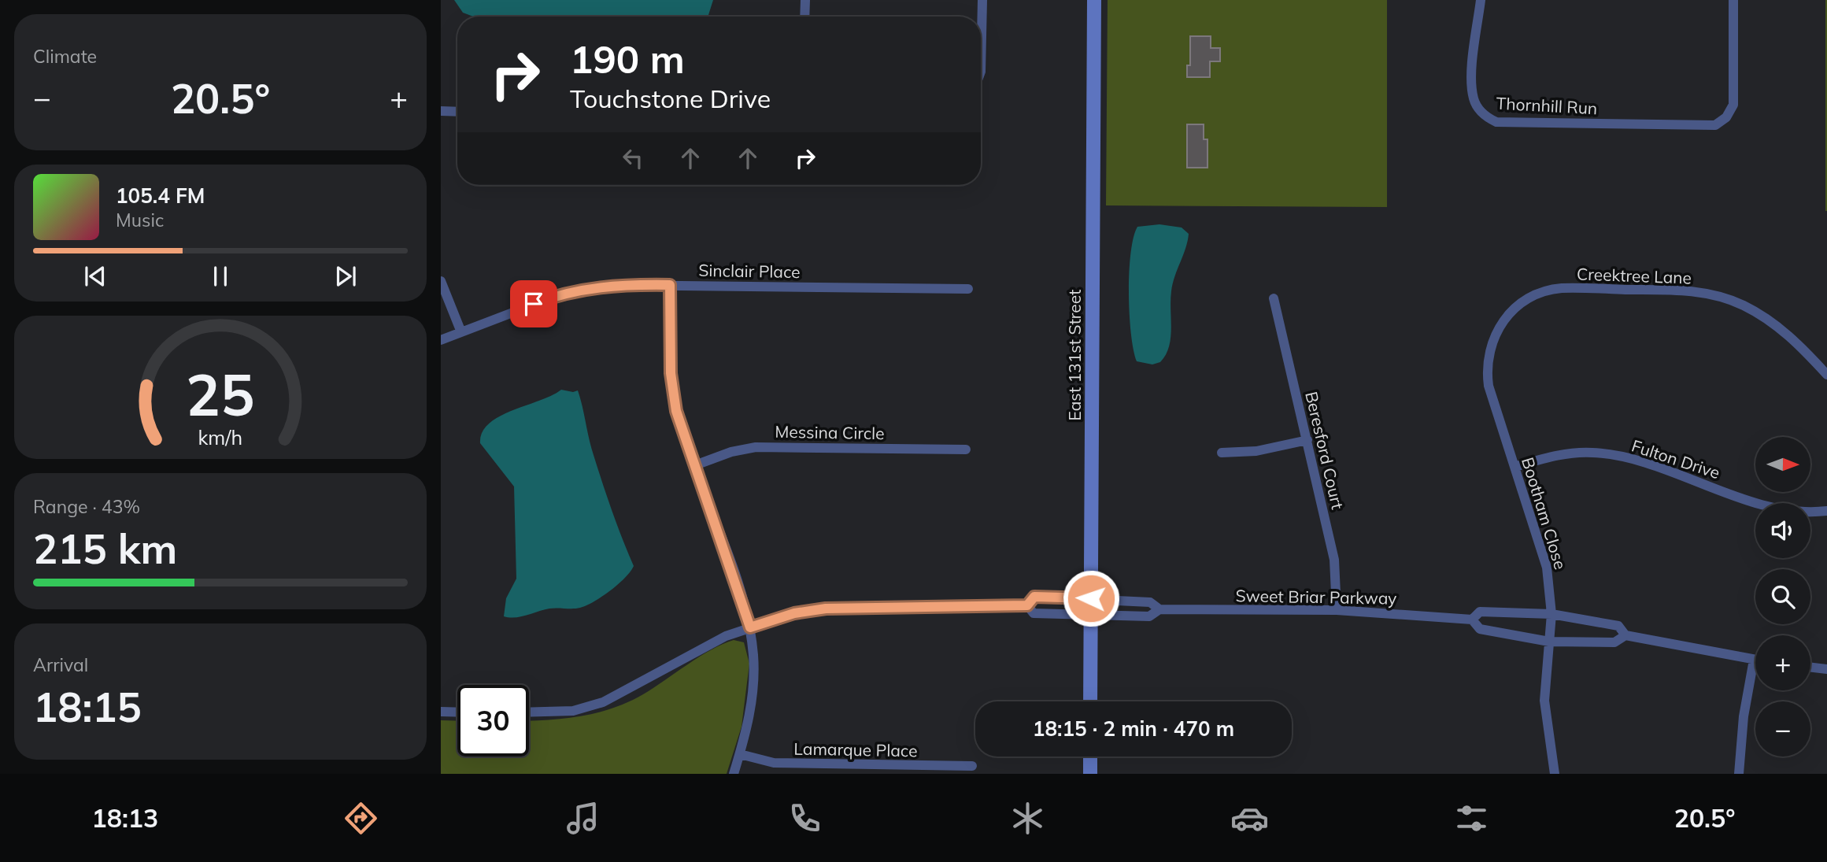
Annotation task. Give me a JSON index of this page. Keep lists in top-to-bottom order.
{
  "streets": {
    "street": [
      "Thornhill Run",
      "Sinclair Place",
      "Creektree Lane",
      "East 131st Street",
      "Messina Circle",
      "Beresford Court",
      "Fulton Drive",
      "Bootham Close",
      "Sweet Briar Parkway",
      "Lamarque Place"
    ]
  },
  "crossings": [
    ["Creektree Lane", "Bootham Close"],
    ["East 131st Street", "Sweet Briar Parkway"],
    ["Beresford Court", "Sweet Briar Parkway"],
    ["Fulton Drive", "Bootham Close"],
    ["Bootham Close", "Sweet Briar Parkway"]
  ],
  "north": "right",
  "page": {
    "tile": [
      "Climate",
      ["Range · 43%", "215 km"],
      ["Arrival", "18:15"]
    ],
    "turn": ["190 m", "Touchstone Drive"],
    "heat": ["−", "20.5°", "+"],
    "song": ["105.4 FM", "Music"],
    "map_buttons": ["+", "−"],
    "limit": "30",
    "trip": "18:15 · 2 min · 470 m",
    "tabs": ["18:13", "20.5°"],
    "gauge": ["25", "km/h"]
  }
}
